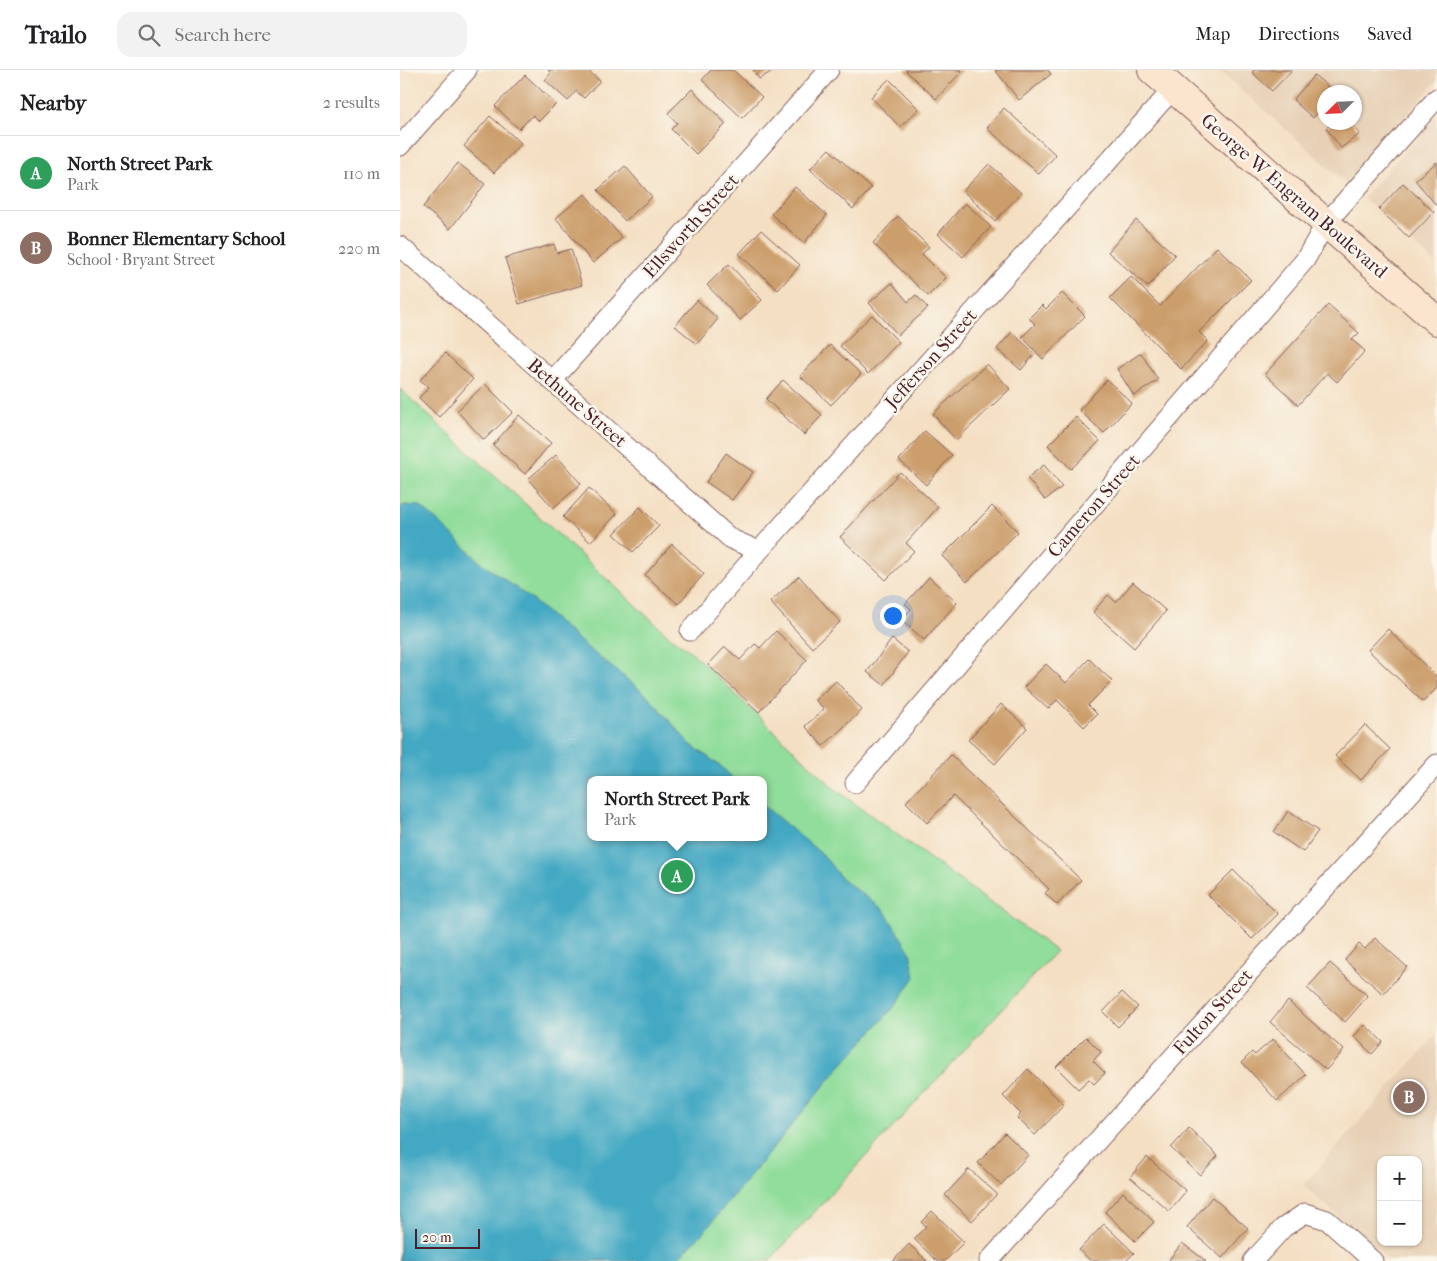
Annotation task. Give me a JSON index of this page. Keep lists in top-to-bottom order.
{
  "streets": {
    "main road": ["George W Engram Boulevard"],
    "street": [
      "Ellsworth Street",
      "Jefferson Street",
      "Bethune Street",
      "Cameron Street",
      "Fulton Street"
    ]
  },
  "crossings": [
    ["George W Engram Boulevard", "Jefferson Street"],
    ["George W Engram Boulevard", "Cameron Street"],
    ["Ellsworth Street", "Bethune Street"],
    ["Jefferson Street", "Bethune Street"]
  ],
  "scale_bar": "20 m",
  "north": "bottom left",
  "page": {
    "header": "Trailo",
    "search": "Search here",
    "nav": ["Map", "Directions", "Saved"],
    "heading": ["Nearby", "2 results"],
    "list": [
      {
        "mark": "A",
        "name": "North Street Park",
        "note": "Park",
        "value": "110 m"
      },
      {
        "mark": "B",
        "name": "Bonner Elementary School",
        "note": "School · Bryant Street",
        "value": "220 m"
      }
    ],
    "popup": ["North Street Park", "Park"],
    "pins": ["A", "B"],
    "map_buttons": ["+", "−"],
    "scale": "20 m"
  }
}
